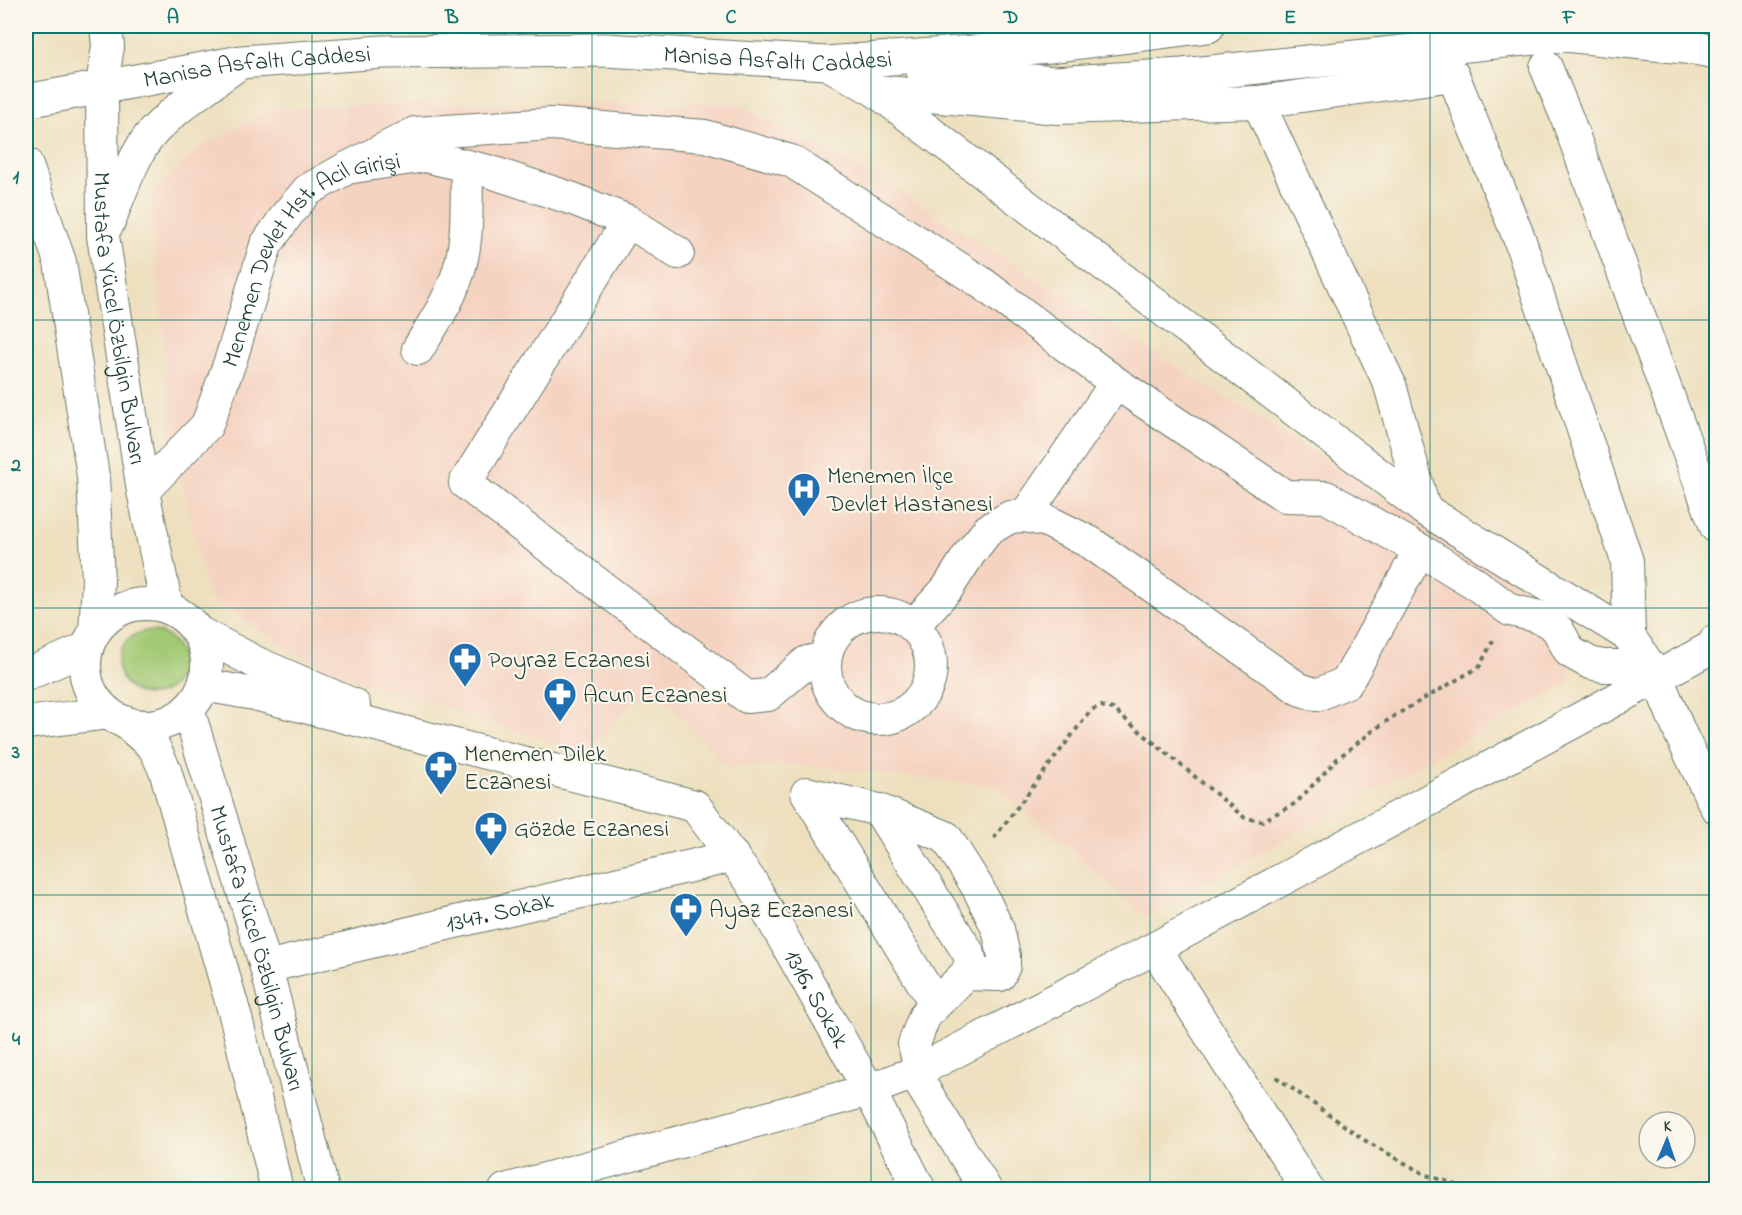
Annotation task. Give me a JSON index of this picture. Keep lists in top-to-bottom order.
{
  "streets": {
    "highway": ["Manisa Asfaltı Caddesi"],
    "street": [
      "Menemen Devlet Hst. Acil Girişi",
      "Mustafa Yücel Özbilgin Bulvarı",
      "1347. Sokak",
      "1316. Sokak"
    ]
  },
  "crossings": [
    ["Manisa Asfaltı Caddesi", "Mustafa Yücel Özbilgin Bulvarı"],
    ["Menemen Devlet Hst. Acil Girişi", "Mustafa Yücel Özbilgin Bulvarı"],
    ["Mustafa Yücel Özbilgin Bulvarı", "1347. Sokak"],
    ["1347. Sokak", "1316. Sokak"]
  ],
  "places": {
    "hospital": ["Menemen İlçe Devlet Hastanesi"],
    "pharmacy": [
      "Poyraz Eczanesi",
      "Acun Eczanesi",
      "Menemen Dilek Eczanesi",
      "Gözde Eczanesi",
      "Ayaz Eczanesi"
    ]
  },
  "north": "top",
  "grid": {
    "columns": [
      "A",
      "B",
      "C",
      "D",
      "E",
      "F"
    ],
    "rows": [
      "1",
      "2",
      "3",
      "4"
    ]
  }
}
